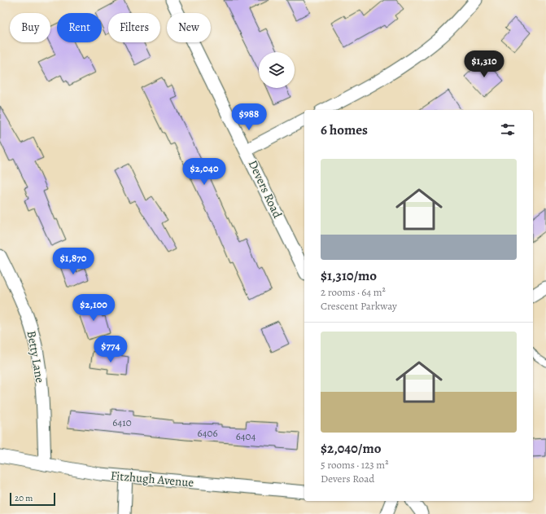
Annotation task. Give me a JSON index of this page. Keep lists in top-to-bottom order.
{
  "streets": {
    "street": ["Devers Road", "Betty Lane", "Fitzhugh Avenue"]
  },
  "crossings": [
    ["Betty Lane", "Fitzhugh Avenue"]
  ],
  "house_numbers": ["6410", "6406", "6404"],
  "scale_bar": "20 m",
  "page": {
    "chip": [
      "Buy",
      "Rent",
      "Filters",
      "New"
    ],
    "price": [
      "$1,310",
      "$988",
      "$2,040",
      "$1,870",
      "$2,100",
      "$774"
    ],
    "heading": "6 homes",
    "list": [
      {
        "name": "$1,310/mo",
        "note": "2 rooms · 64 m² · Crescent Parkway"
      },
      {
        "name": "$2,040/mo",
        "note": "5 rooms · 123 m² · Devers Road"
      }
    ],
    "scale": "20 m"
  }
}
